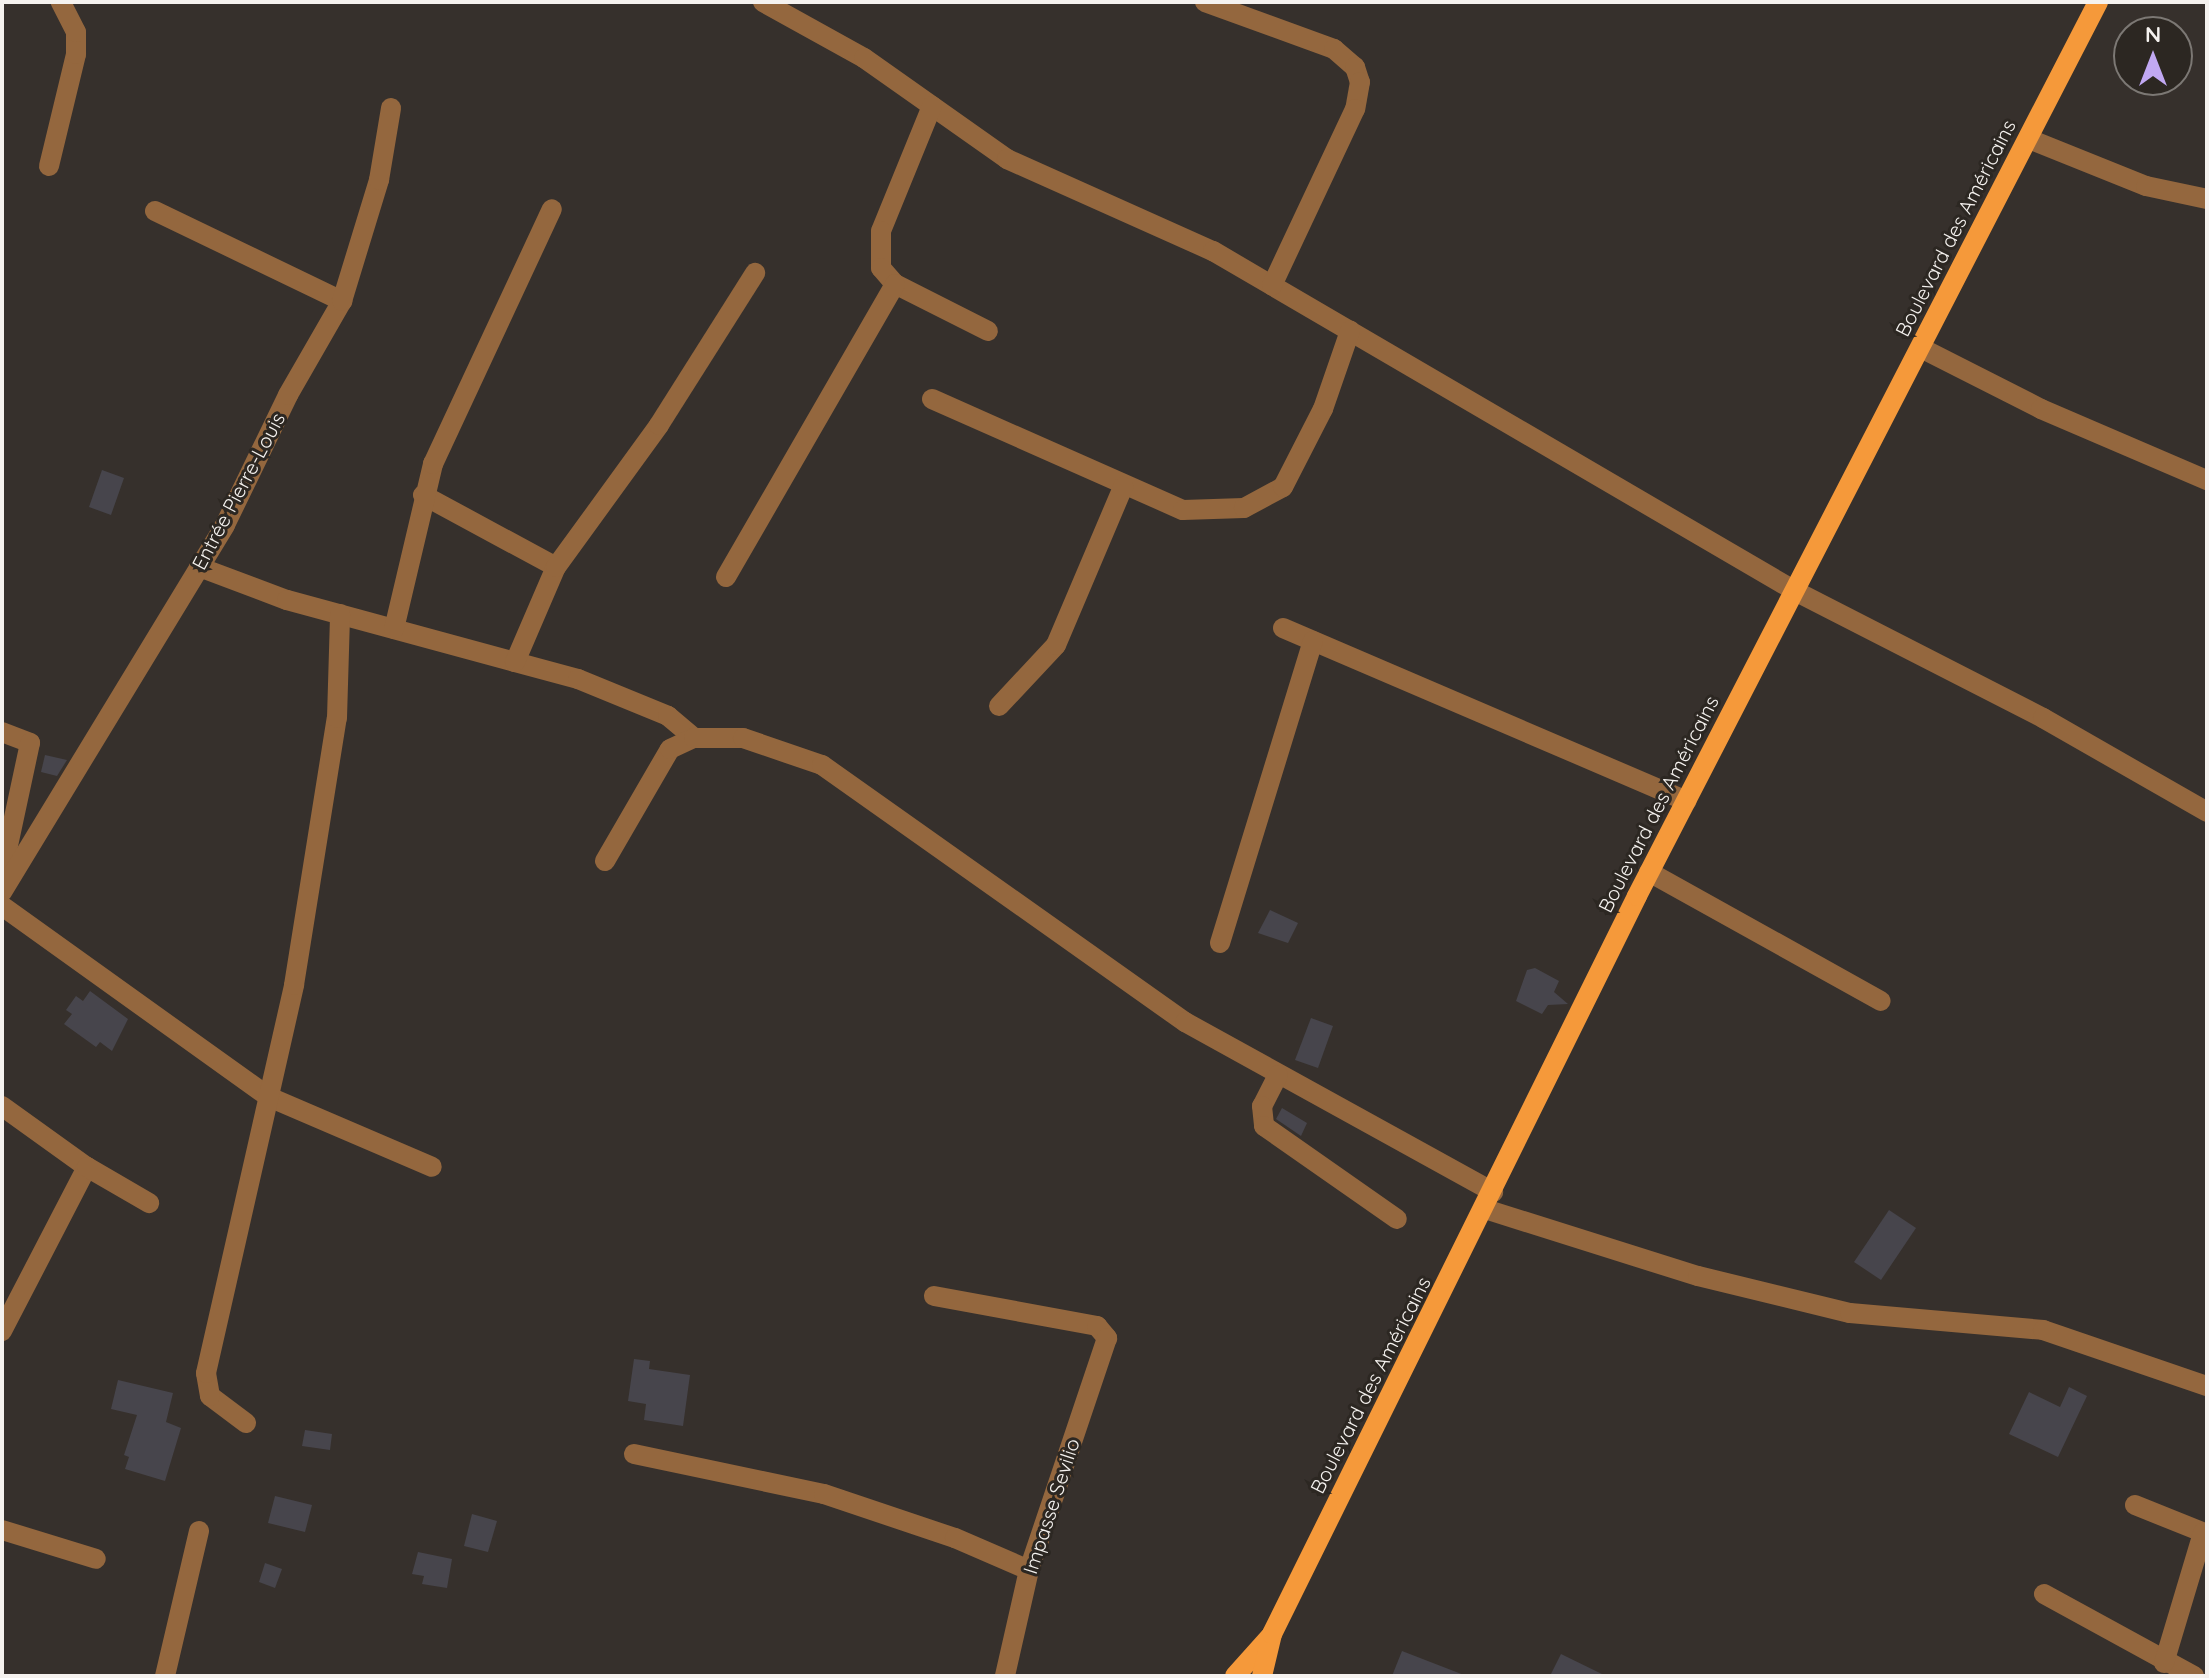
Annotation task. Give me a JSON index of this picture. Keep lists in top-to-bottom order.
{
  "streets": {
    "main road": ["Boulevard des Américains"],
    "street": ["Entrée Pierre-Louis", "Impasse Sevilio"]
  },
  "north": "top"
}
